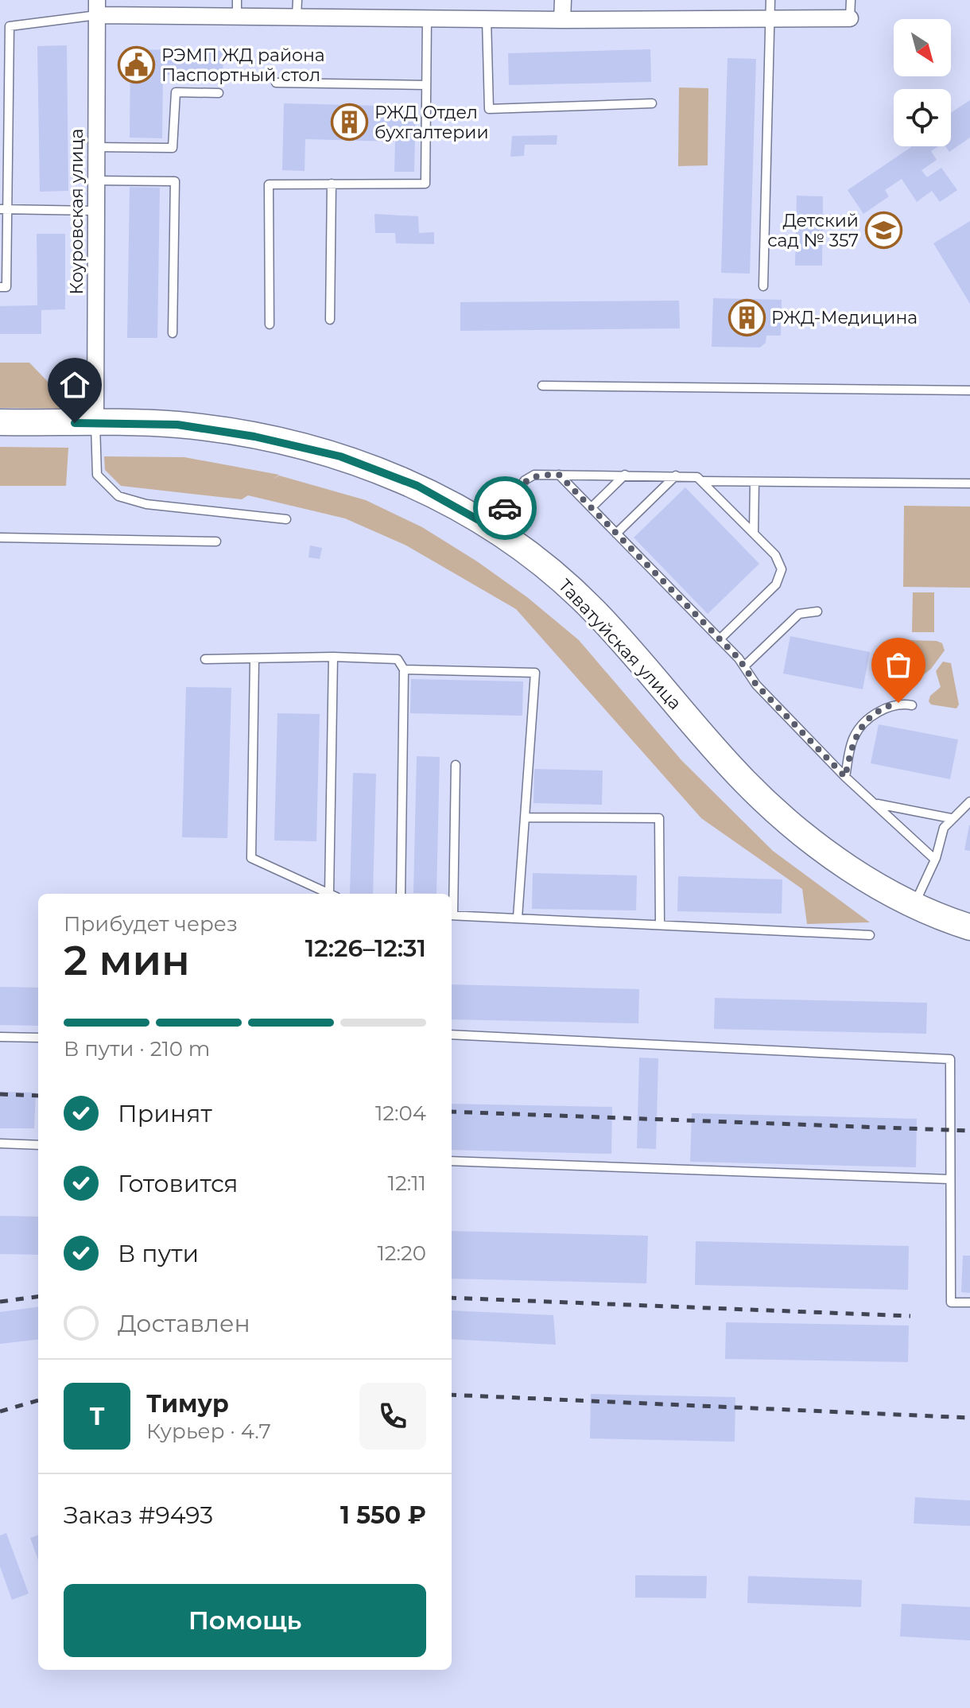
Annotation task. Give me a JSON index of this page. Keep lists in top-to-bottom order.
{
  "streets": {
    "main road": ["Таватуйская улица"],
    "street": ["Коуровская улица"]
  },
  "crossings": [
    ["Коуровская улица", "Таватуйская улица"]
  ],
  "places": {
    "public building": ["РЭМП ЖД района Паспортный стол"],
    "building": ["РЖД Отдел бухгалтерии", "РЖД-Медицина"],
    "school or university": ["Детский сад № 357"]
  },
  "north": "bottom right",
  "page": {
    "heading": ["2 мин", "Прибудет через", "12:26–12:31"],
    "panel": [
      "Тимур",
      "Курьер · 4.7",
      "Заказ #9493",
      "1 550 ₽"
    ],
    "bar": "В пути · 210 m",
    "list": [
      ["Принят", "12:04"],
      ["Готовится", "12:11"],
      ["В пути", "12:20"],
      "Доставлен"
    ],
    "round": "Т",
    "buttons": "Помощь"
  }
}
